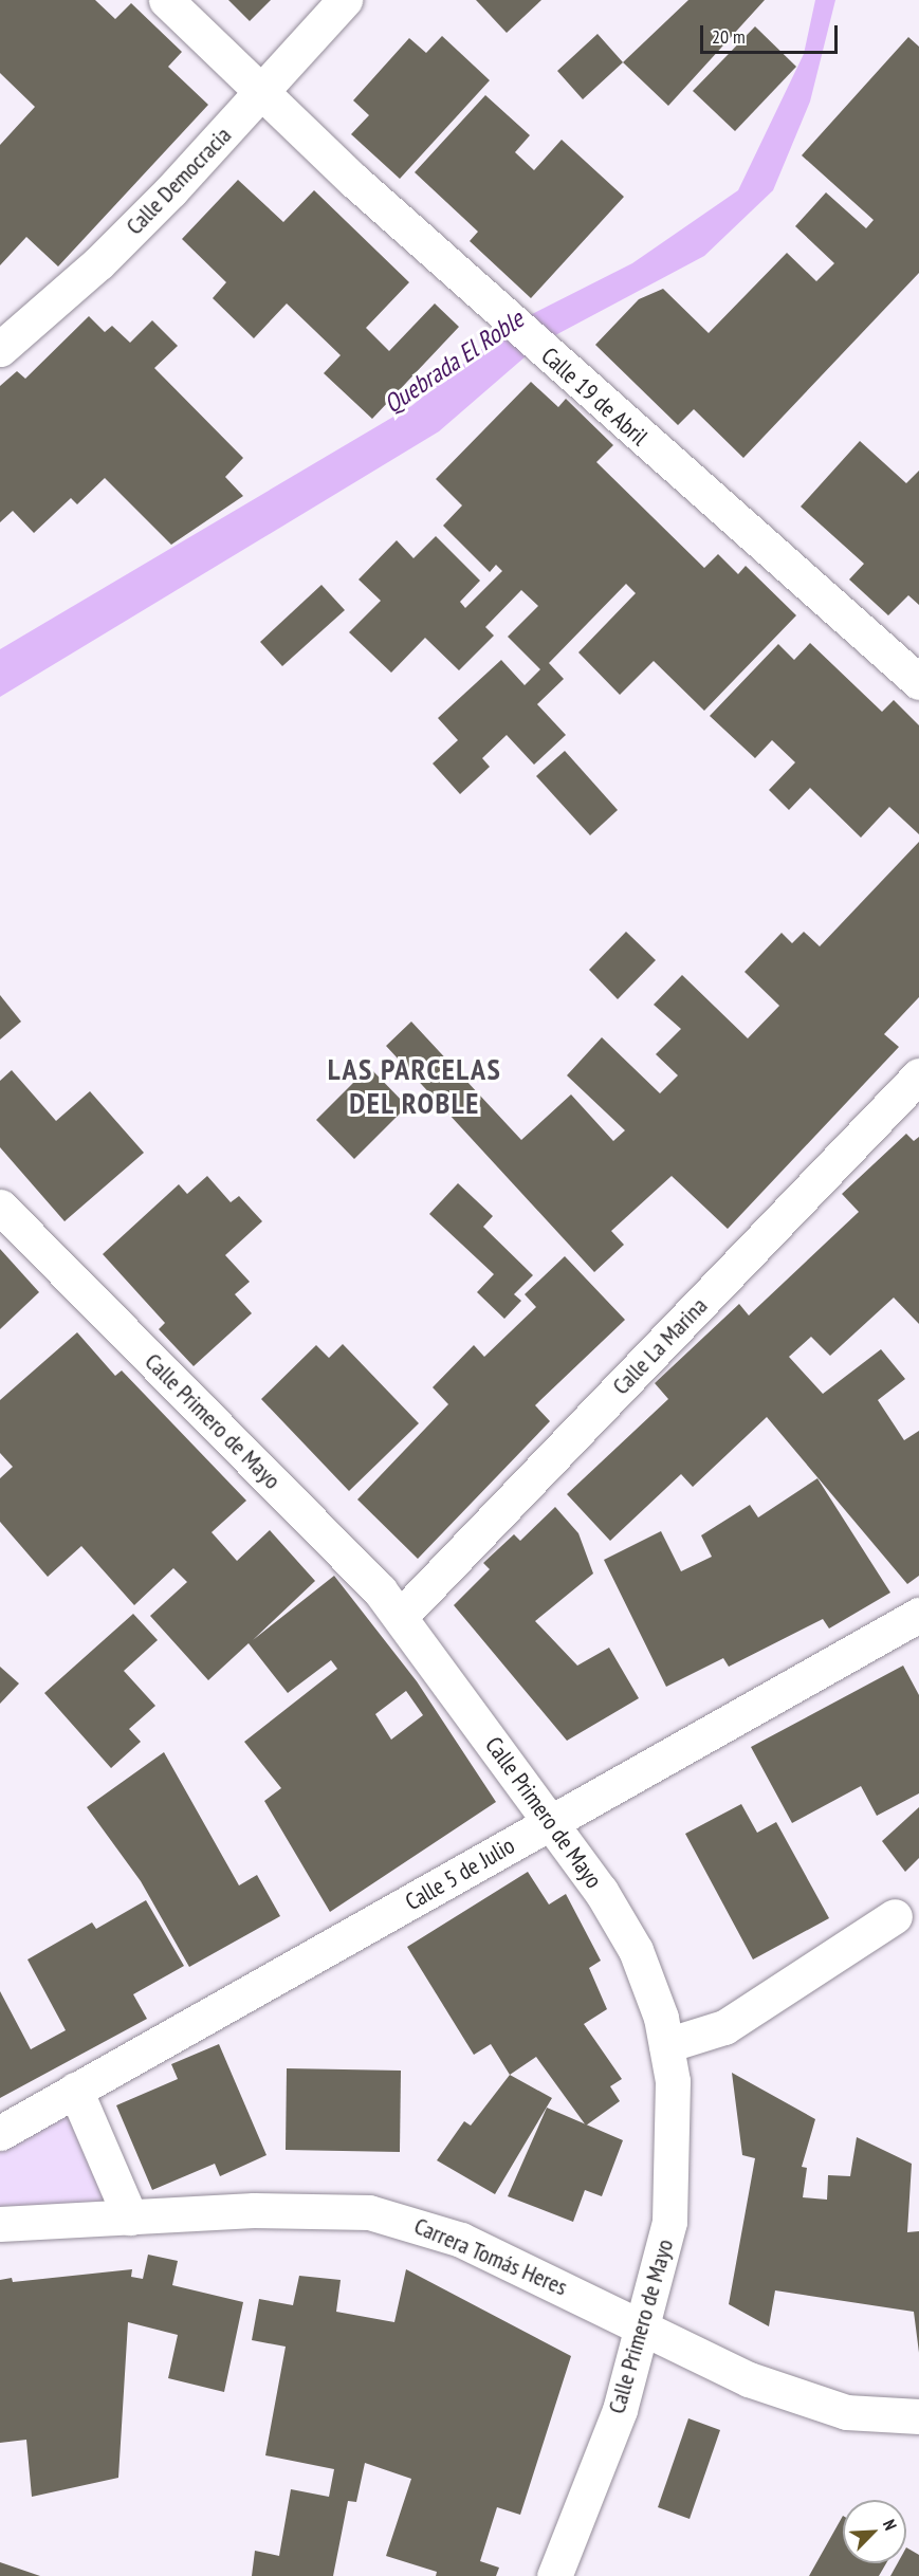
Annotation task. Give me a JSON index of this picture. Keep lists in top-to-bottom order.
{
  "streets": {
    "street": [
      "Calle Democracia",
      "Calle 19 de Abril",
      "Calle La Marina",
      "Calle Primero de Mayo",
      "Calle 5 de Julio",
      "Carrera Tomás Heres"
    ]
  },
  "crossings": [
    ["Calle Democracia", "Calle 19 de Abril"],
    ["Calle La Marina", "Calle Primero de Mayo"],
    ["Calle Primero de Mayo", "Calle 5 de Julio"],
    ["Calle Primero de Mayo", "Carrera Tomás Heres"]
  ],
  "districts": ["LAS PARCELAS DEL ROBLE"],
  "water": ["Quebrada El Roble"],
  "scale_bar": "20 m",
  "north": "top right"
}
